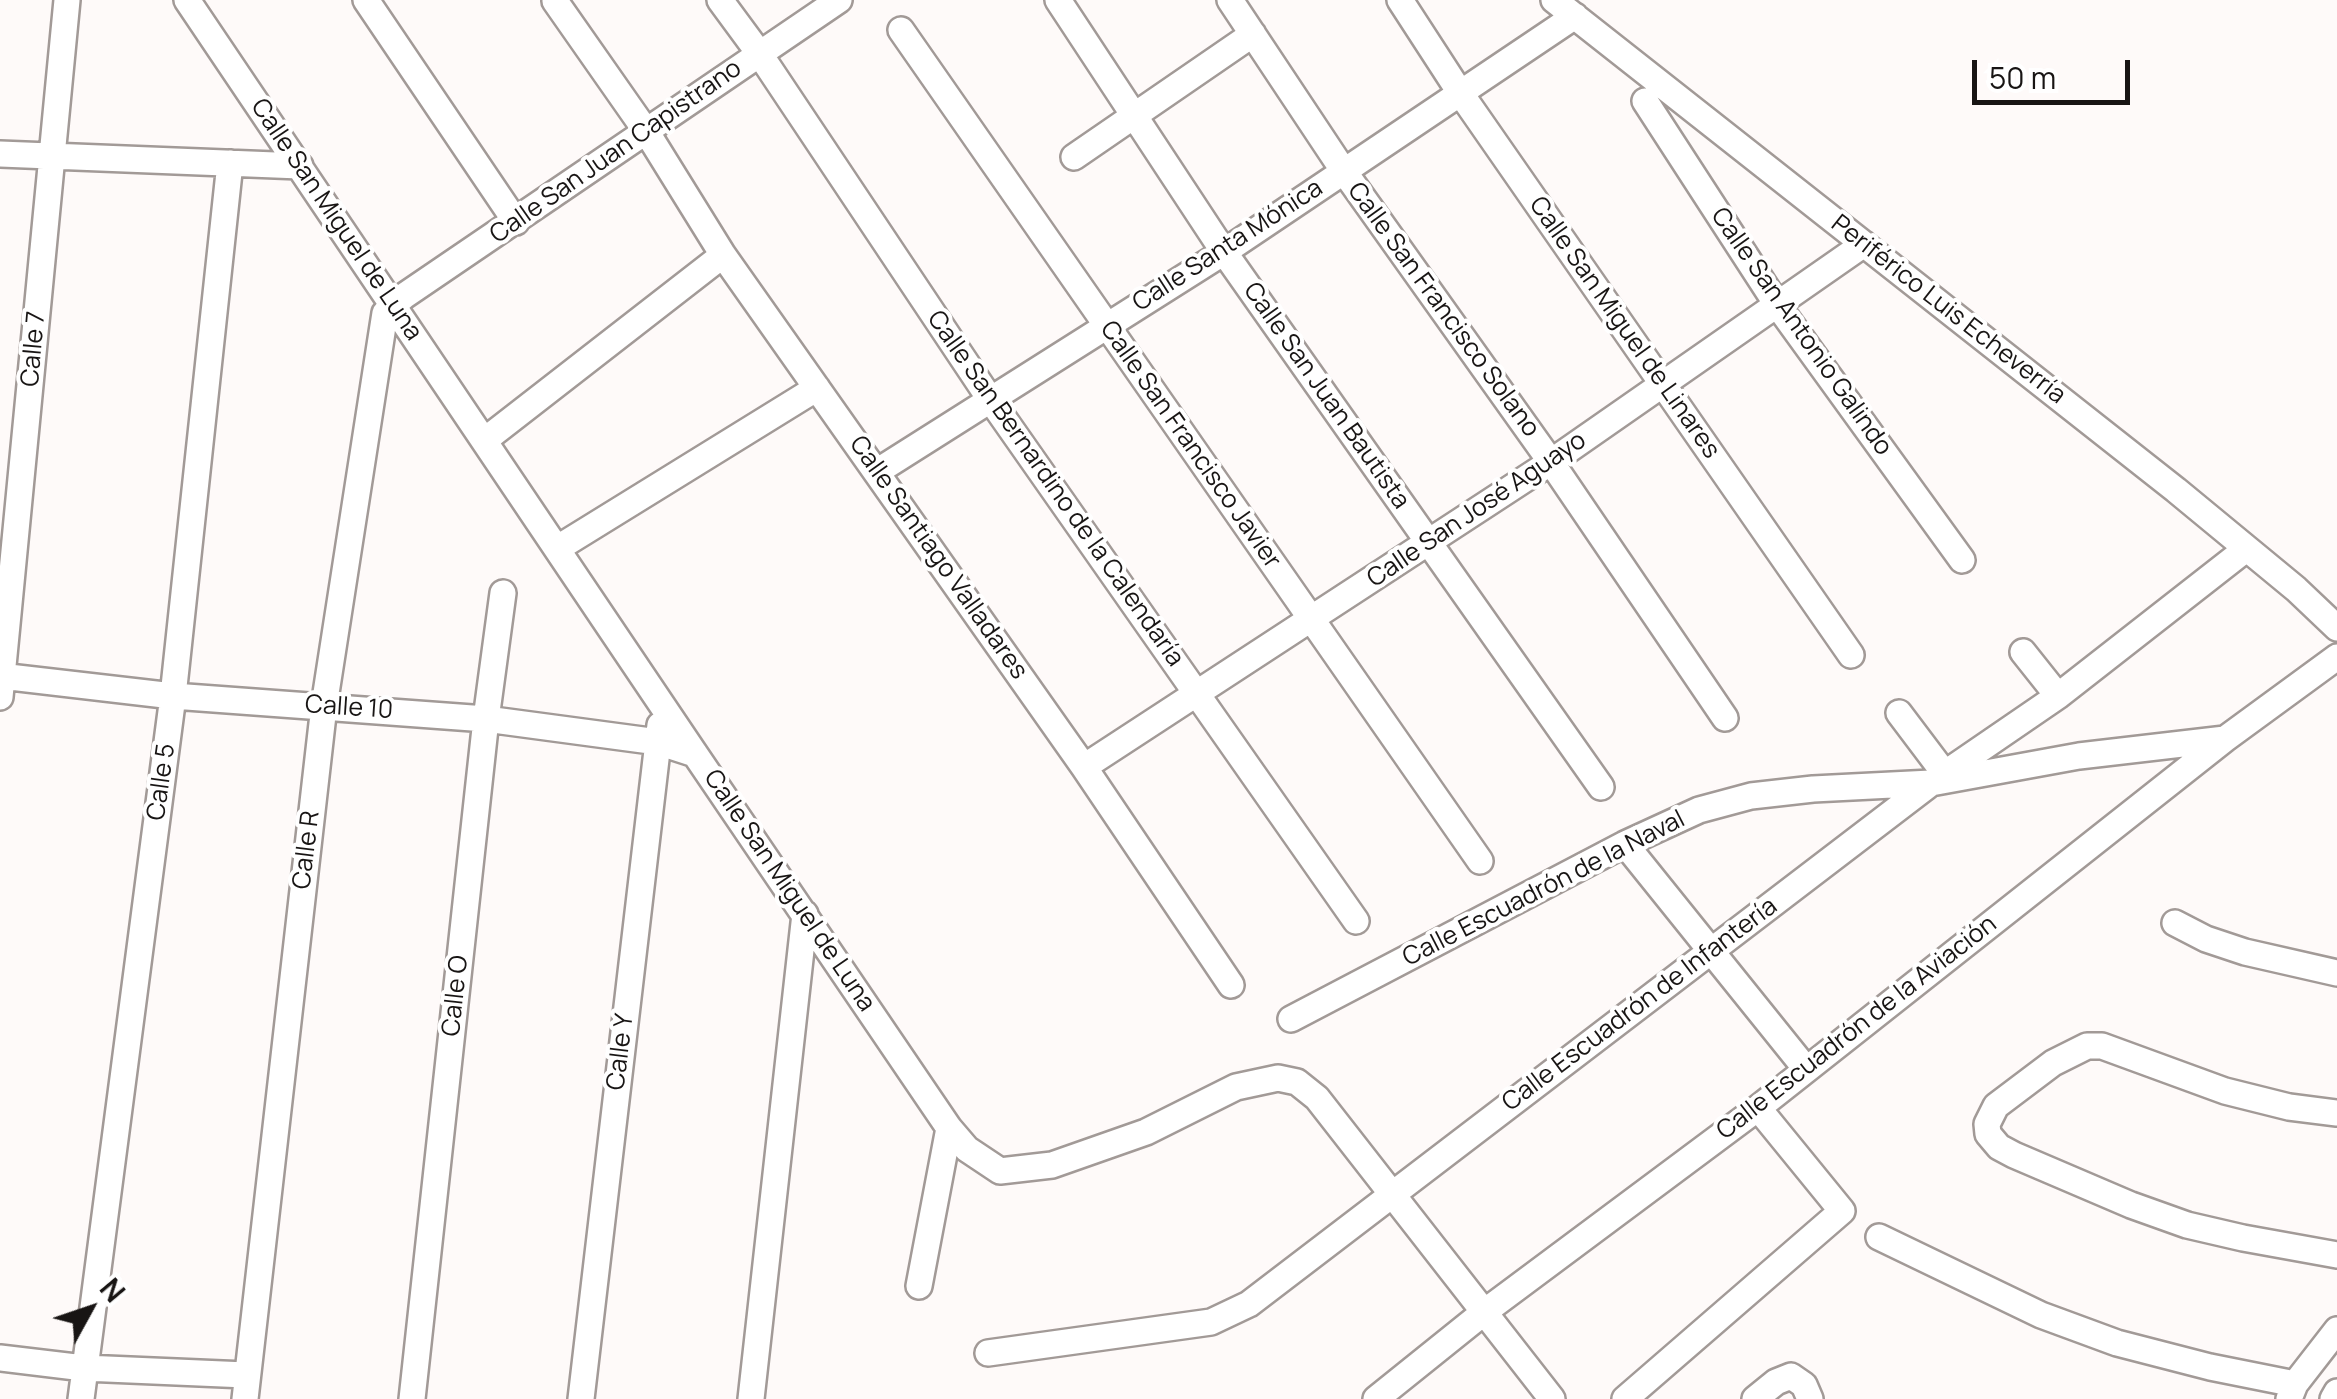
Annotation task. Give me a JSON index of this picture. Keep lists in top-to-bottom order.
{
  "streets": {
    "street": [
      "Calle San Juan Capistrano",
      "Calle San Miguel de Luna",
      "Calle Santa Mónica",
      "Calle San Francisco Solano",
      "Periférico Luis Echeverría",
      "Calle San Miguel de Linares",
      "Calle San Antonio Galindo",
      "Calle 7",
      "Calle San Juan Bautista",
      "Calle San Francisco Javier",
      "Calle San Bernardino de la Calendaría",
      "Calle San José Aguayo",
      "Calle Santiago Valladares",
      "Calle 10",
      "Calle 5",
      "Calle R",
      "Calle Escuadrón de la Naval",
      "Calle O",
      "Calle Escuadrón de Infantería",
      "Calle Escuadrón de la Aviación",
      "Calle Y"
    ]
  },
  "crossings": [
    ["Calle San Juan Capistrano", "Calle San Miguel de Luna"],
    ["Calle San Juan Capistrano", "Calle San Bernardino de la Calendaría"],
    ["Calle San Juan Capistrano", "Calle Santiago Valladares"],
    ["Calle San Juan Capistrano", "Calle R"],
    ["Calle San Miguel de Luna", "Calle 10"],
    ["Calle San Miguel de Luna", "Calle R"],
    ["Calle San Miguel de Luna", "Calle Escuadrón de Infantería"],
    ["Calle San Miguel de Luna", "Calle Escuadrón de la Aviación"],
    ["Calle San Miguel de Luna", "Calle Y"],
    ["Calle Santa Mónica", "Calle San Francisco Solano"],
    ["Calle Santa Mónica", "Periférico Luis Echeverría"],
    ["Calle Santa Mónica", "Calle San Miguel de Linares"],
    ["Calle Santa Mónica", "Calle San Juan Bautista"],
    ["Calle Santa Mónica", "Calle San Francisco Javier"],
    ["Calle Santa Mónica", "Calle San Bernardino de la Calendaría"],
    ["Calle Santa Mónica", "Calle Santiago Valladares"],
    ["Calle San Francisco Solano", "Calle San José Aguayo"],
    ["Periférico Luis Echeverría", "Calle San José Aguayo"],
    ["Periférico Luis Echeverría", "Calle Escuadrón de Infantería"],
    ["Calle San Miguel de Linares", "Calle San José Aguayo"],
    ["Calle San Antonio Galindo", "Calle San José Aguayo"],
    ["Calle 7", "Calle 10"],
    ["Calle San Juan Bautista", "Calle San José Aguayo"],
    ["Calle San Francisco Javier", "Calle San José Aguayo"],
    ["Calle San Bernardino de la Calendaría", "Calle San José Aguayo"],
    ["Calle San José Aguayo", "Calle Santiago Valladares"],
    ["Calle 10", "Calle 5"],
    ["Calle 10", "Calle R"],
    ["Calle 10", "Calle O"],
    ["Calle 10", "Calle Y"],
    ["Calle Escuadrón de la Naval", "Calle Escuadrón de Infantería"],
    ["Calle Escuadrón de la Naval", "Calle Escuadrón de la Aviación"]
  ],
  "scale_bar": "50 m",
  "north": "top right"
}
